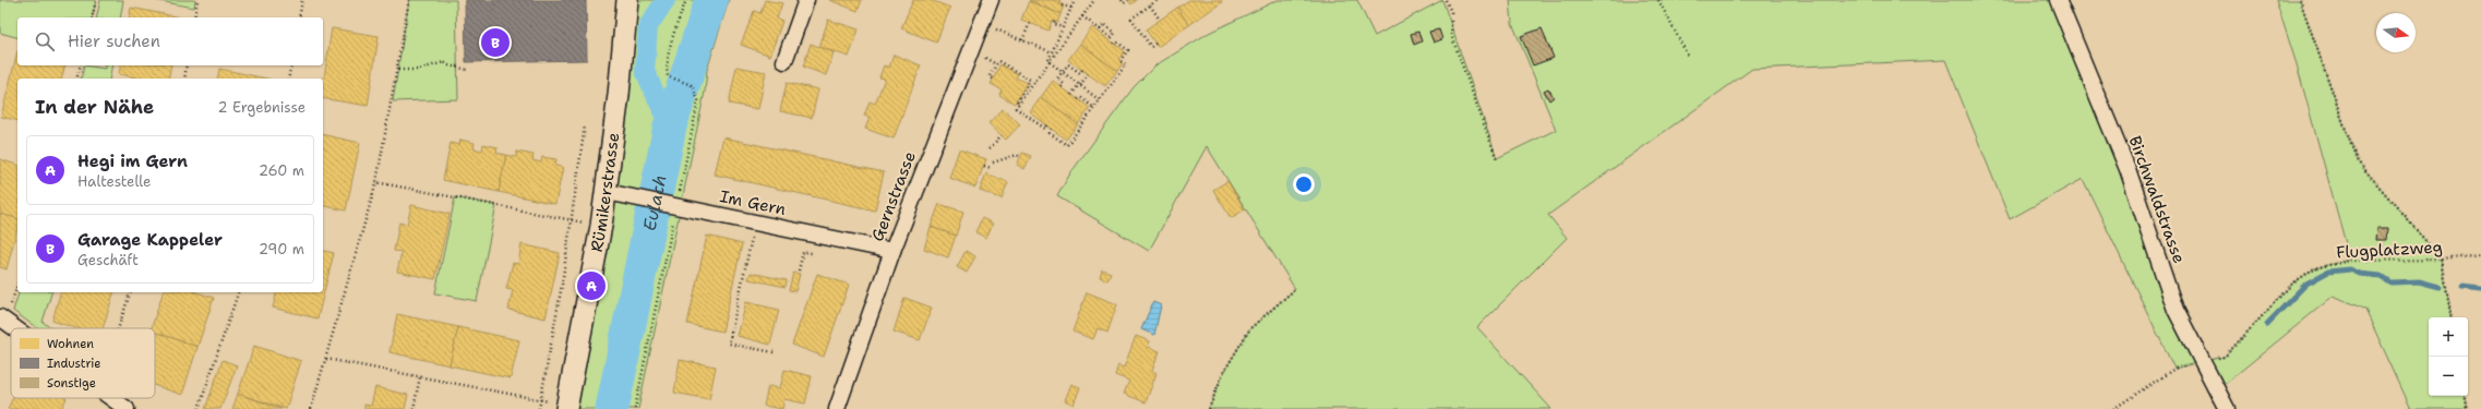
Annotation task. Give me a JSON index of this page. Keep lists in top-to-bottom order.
{
  "streets": {
    "main road": ["Rümikerstrasse"],
    "street": ["Gernstrasse", "Birchwaldstrasse", "Im Gern"],
    "path": ["Flugplatzweg"]
  },
  "crossings": [
    ["Rümikerstrasse", "Im Gern"],
    ["Gernstrasse", "Im Gern"],
    ["Birchwaldstrasse", "Flugplatzweg"]
  ],
  "water": ["Eulach"],
  "legend": ["Wohnen", "Industrie", "Sonstige"],
  "north": "right",
  "page": {
    "search": "Hier suchen",
    "pins": ["B", "A"],
    "heading": ["In der Nähe", "2 Ergebnisse"],
    "list": [
      {
        "mark": "A",
        "name": "Hegi im Gern",
        "note": "Haltestelle",
        "value": "260 m"
      },
      {
        "mark": "B",
        "name": "Garage Kappeler",
        "note": "Geschäft",
        "value": "290 m"
      }
    ],
    "map_buttons": ["+", "−"]
  }
}
